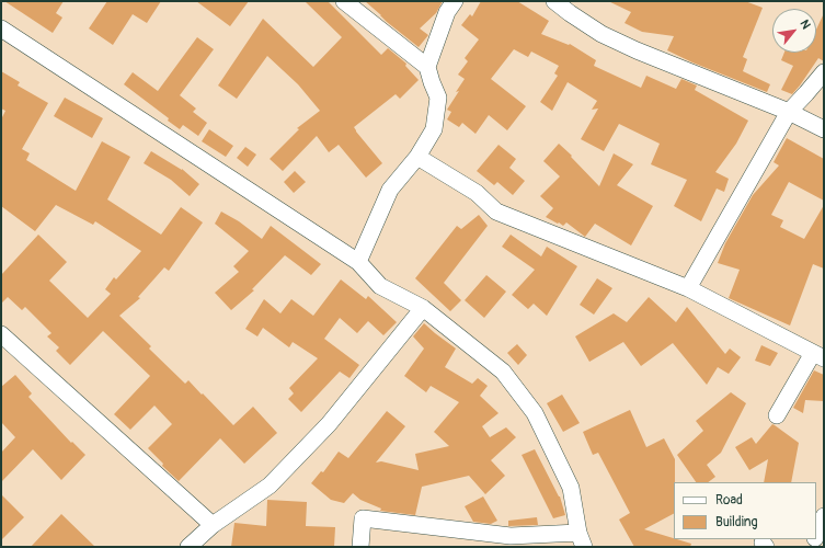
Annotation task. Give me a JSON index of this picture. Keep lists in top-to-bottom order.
{
  "legend": ["Road", "Building"],
  "north": "top right"
}
